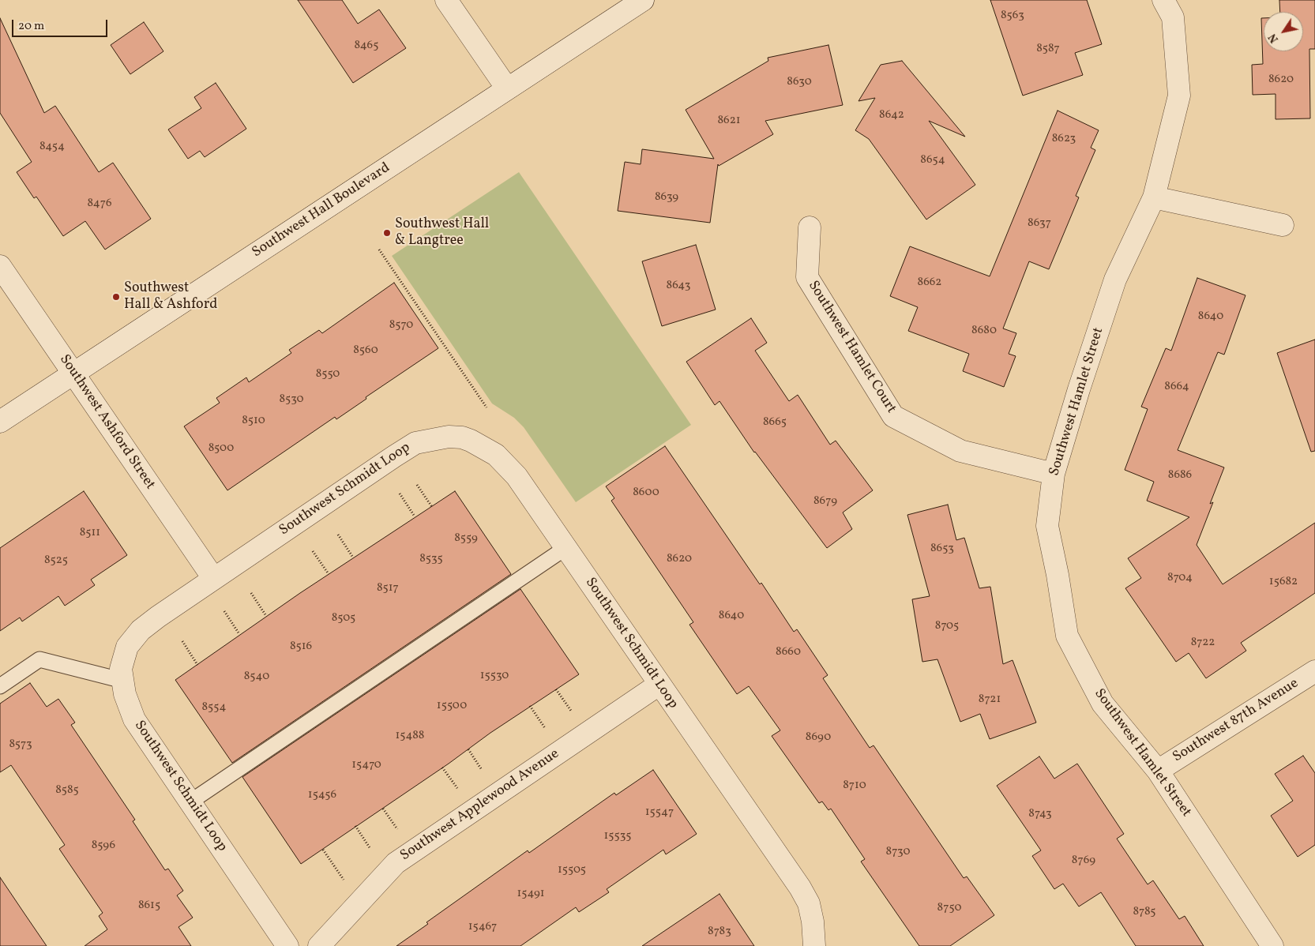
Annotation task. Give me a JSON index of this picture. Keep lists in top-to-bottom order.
{
  "streets": {
    "street": [
      "Southwest Hall Boulevard",
      "Southwest Hamlet Court",
      "Southwest Hamlet Street",
      "Southwest Ashford Street",
      "Southwest Schmidt Loop",
      "Southwest 87th Avenue",
      "Southwest Applewood Avenue"
    ]
  },
  "crossings": [
    ["Southwest Hall Boulevard", "Southwest Ashford Street"],
    ["Southwest Hamlet Court", "Southwest Hamlet Street"],
    ["Southwest Hamlet Street", "Southwest 87th Avenue"],
    ["Southwest Ashford Street", "Southwest Schmidt Loop"],
    ["Southwest Schmidt Loop", "Southwest Applewood Avenue"]
  ],
  "places": ["Southwest Hall & Langtree", "Southwest Hall & Ashford"],
  "house_numbers": [
    "8563",
    "8465",
    "8587",
    "8620",
    "8630",
    "8642",
    "8621",
    "8623",
    "8454",
    "8654",
    "8639",
    "8476",
    "8637",
    "8662",
    "8643",
    "8640",
    "8570",
    "8680",
    "8560",
    "8550",
    "8664",
    "8530",
    "8510",
    "8665",
    "8500",
    "8686",
    "8600",
    "8679",
    "8511",
    "8559",
    "8653",
    "8535",
    "8620",
    "8525",
    "8704",
    "15682",
    "8517",
    "8640",
    "8505",
    "8705",
    "8722",
    "8516",
    "8660",
    "15530",
    "8540",
    "8721",
    "15500",
    "8554",
    "15488",
    "8690",
    "8573",
    "15470",
    "8710",
    "8585",
    "15456",
    "15547",
    "8743",
    "15535",
    "8596",
    "8730",
    "8769",
    "15505",
    "15491",
    "8615",
    "8750",
    "8785",
    "15467",
    "8783"
  ],
  "scale_bar": "20 m",
  "north": "bottom left"
}
